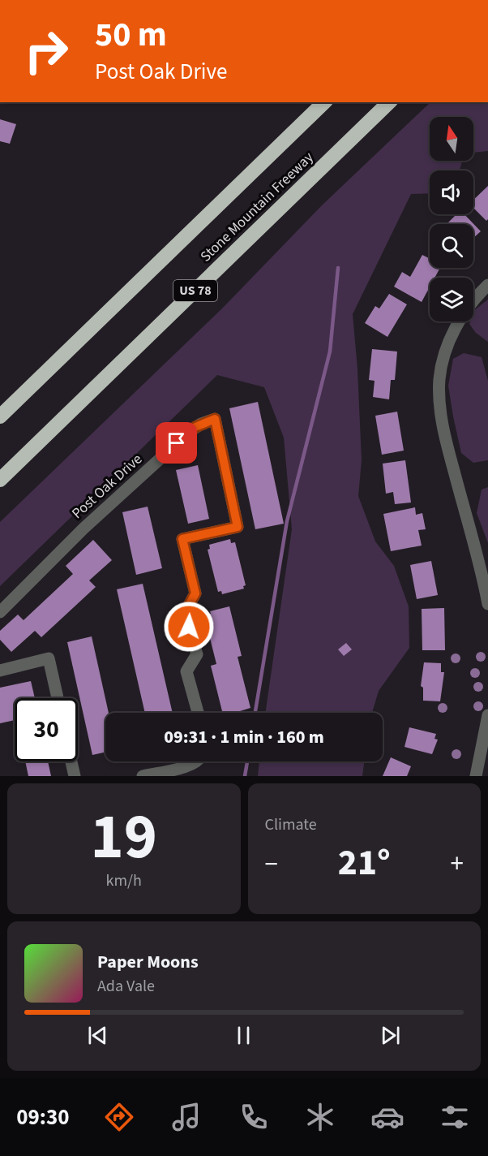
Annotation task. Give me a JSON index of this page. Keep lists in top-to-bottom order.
{
  "streets": {
    "highway": ["Stone Mountain Freeway", "US 78"],
    "street": ["Post Oak Drive"]
  },
  "north": "top",
  "page": {
    "turn": ["50 m", "Post Oak Drive"],
    "limit": "30",
    "trip": "09:31 · 1 min · 160 m",
    "tile": [
      ["19", "km/h"],
      "Climate"
    ],
    "heat": ["−", "21°", "+"],
    "song": ["Paper Moons", "Ada Vale"],
    "tabs": "09:30"
  }
}
